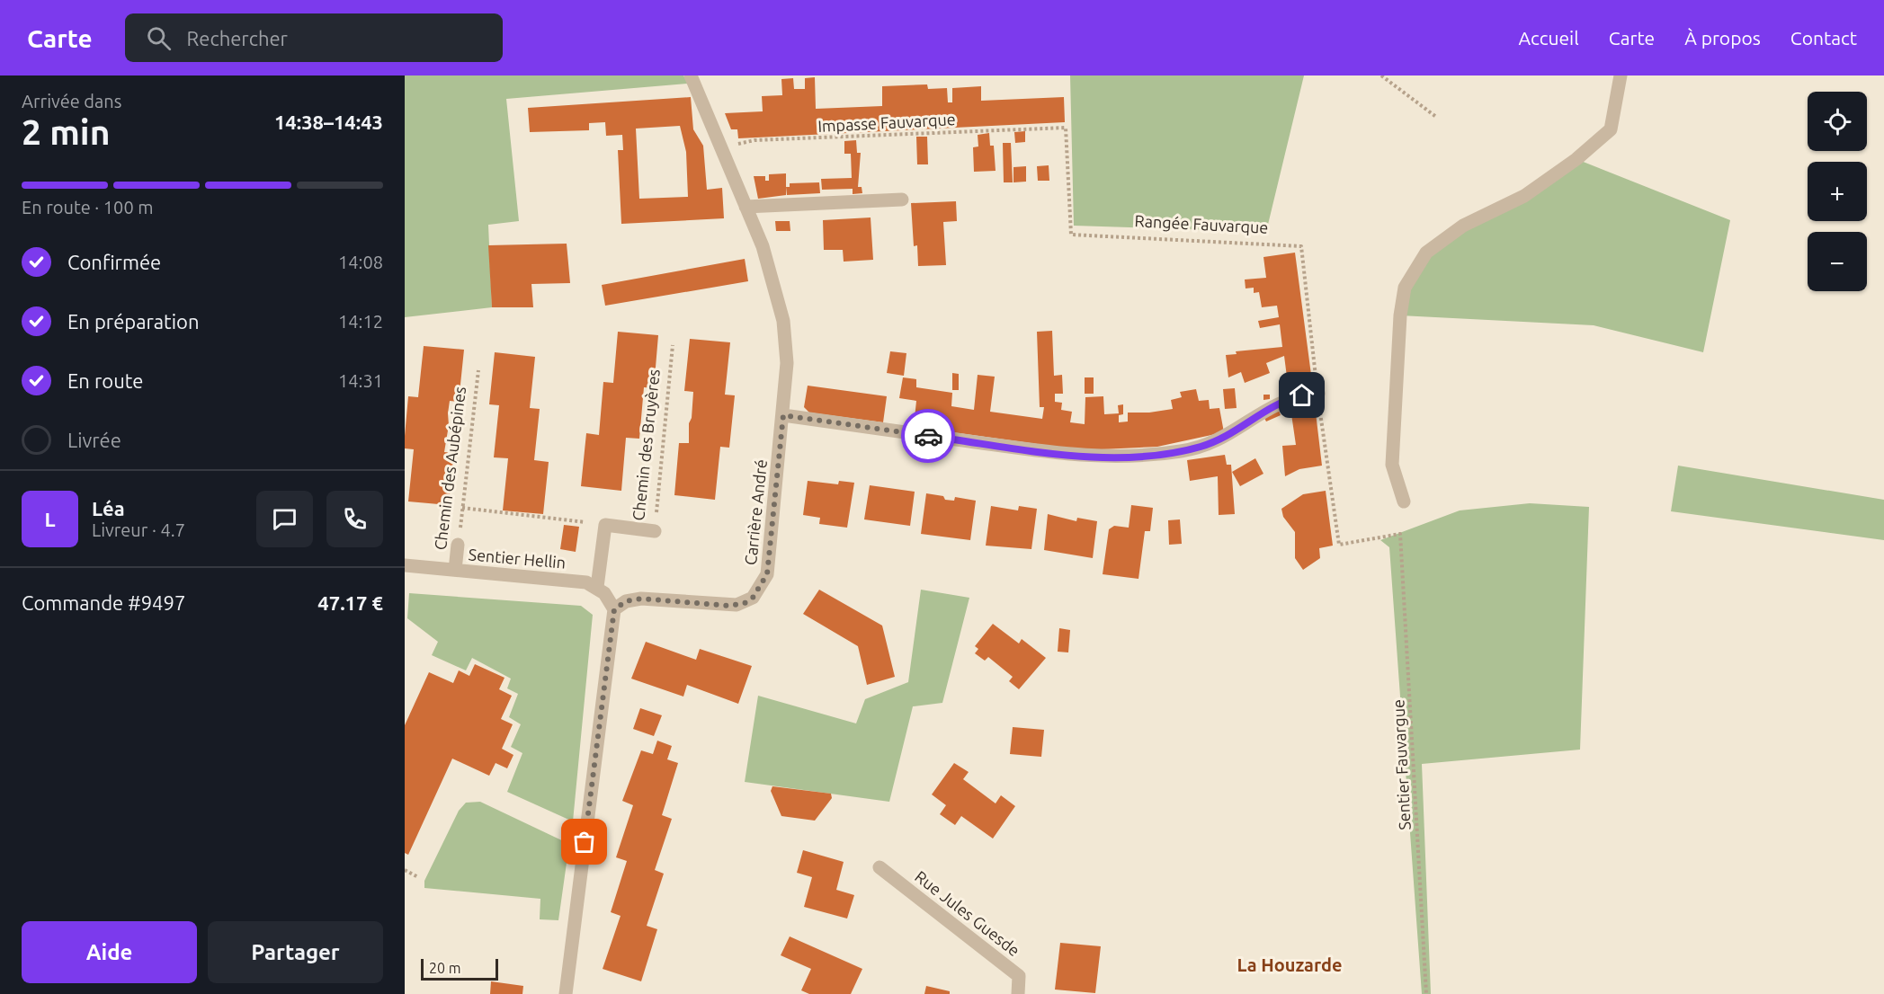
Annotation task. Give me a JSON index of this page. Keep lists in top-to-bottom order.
{
  "streets": {
    "street": [
      "Chemin des Bruyères",
      "Chemin des Aubépines",
      "Carrière André",
      "Sentier Hellin",
      "Rue Jules Guesde"
    ],
    "path": ["Impasse Fauvarque", "Rangée Fauvarque", "Sentier Fauvargue"]
  },
  "crossings": [
    ["Impasse Fauvarque", "Rangée Fauvarque"],
    ["Impasse Fauvarque", "Carrière André"],
    ["Rangée Fauvarque", "Sentier Fauvargue"],
    ["Chemin des Bruyères", "Sentier Hellin"],
    ["Chemin des Aubépines", "Sentier Hellin"]
  ],
  "districts": ["La Houzarde"],
  "scale_bar": "20 m",
  "page": {
    "header": "Carte",
    "search": "Rechercher",
    "nav": [
      "Accueil",
      "Carte",
      "À propos",
      "Contact"
    ],
    "heading": ["2 min", "Arrivée dans", "14:38–14:43"],
    "panel": [
      "Léa",
      "Livreur · 4.7",
      "Commande #9497",
      "47.17 €"
    ],
    "map_buttons": ["+", "−"],
    "bar": "En route · 100 m",
    "list": [
      ["Confirmée", "14:08"],
      ["En préparation", "14:12"],
      ["En route", "14:31"],
      "Livrée"
    ],
    "round": "L",
    "buttons": ["Aide", "Partager"],
    "scale": "20 m"
  }
}
